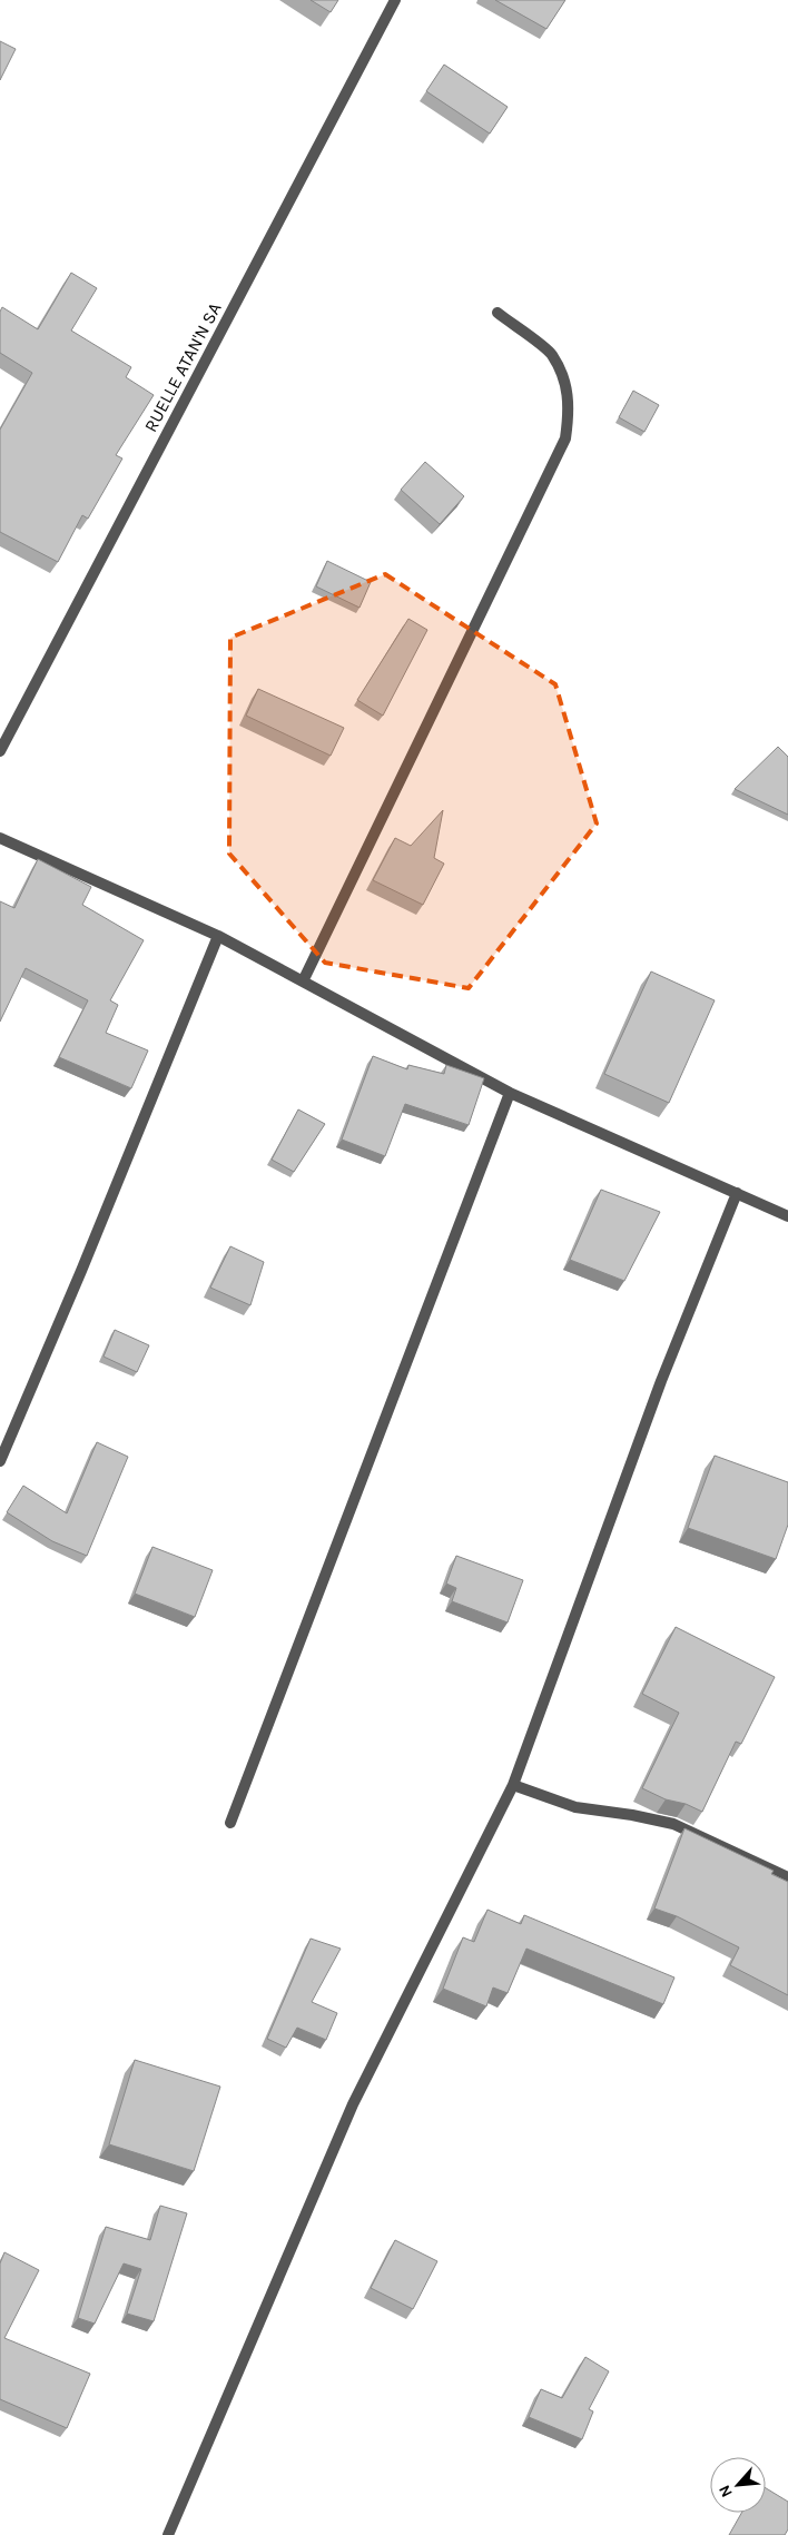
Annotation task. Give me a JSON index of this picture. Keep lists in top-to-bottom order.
{
  "streets": {
    "street": ["RUELLE ATAN'N SA"]
  },
  "north": "bottom left"
}
